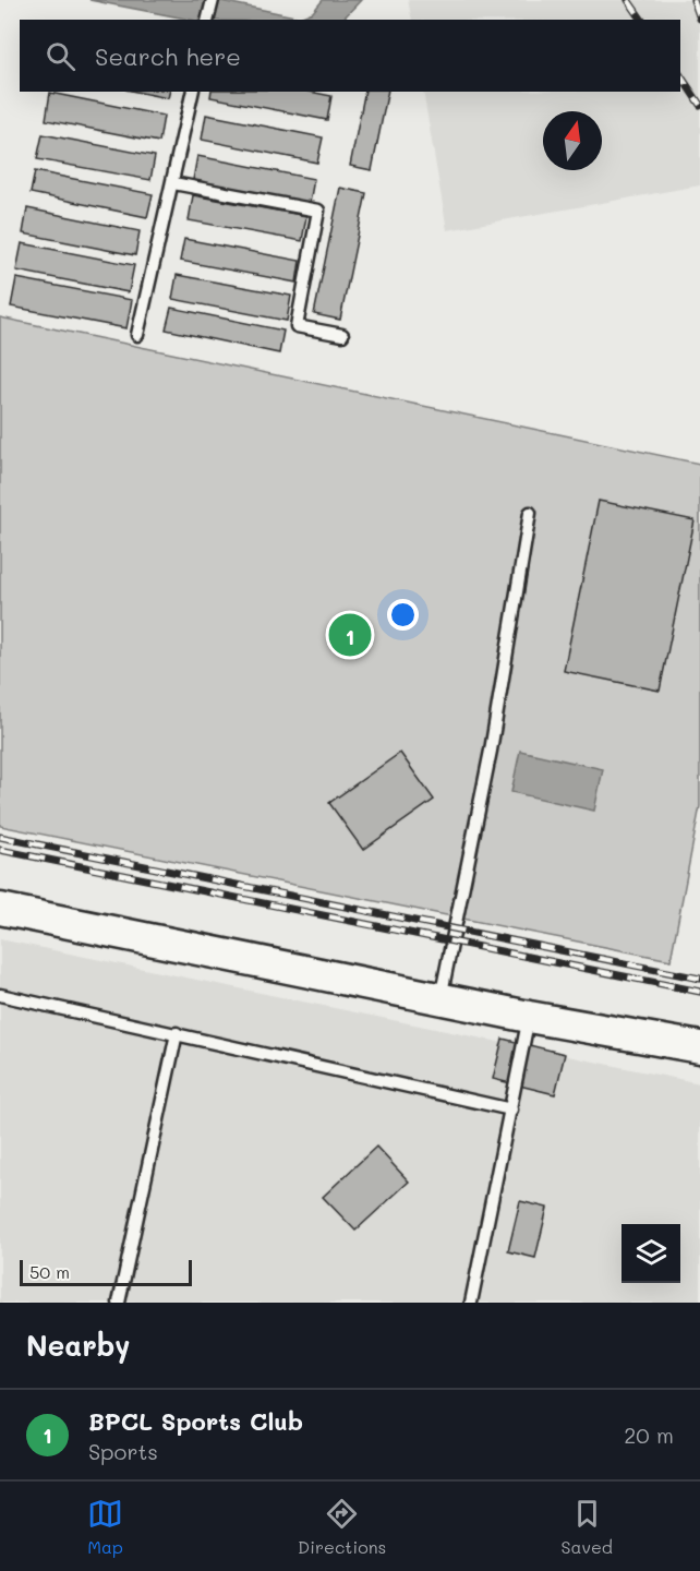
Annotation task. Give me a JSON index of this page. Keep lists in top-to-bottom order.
{
  "scale_bar": "50 m",
  "north": "top",
  "page": {
    "search": "Search here",
    "pins": "1",
    "scale": "50 m",
    "heading": "Nearby",
    "list": [
      {
        "mark": "1",
        "name": "BPCL Sports Club",
        "note": "Sports",
        "value": "20 m"
      }
    ],
    "nav": ["Map", "Directions", "Saved"]
  }
}
